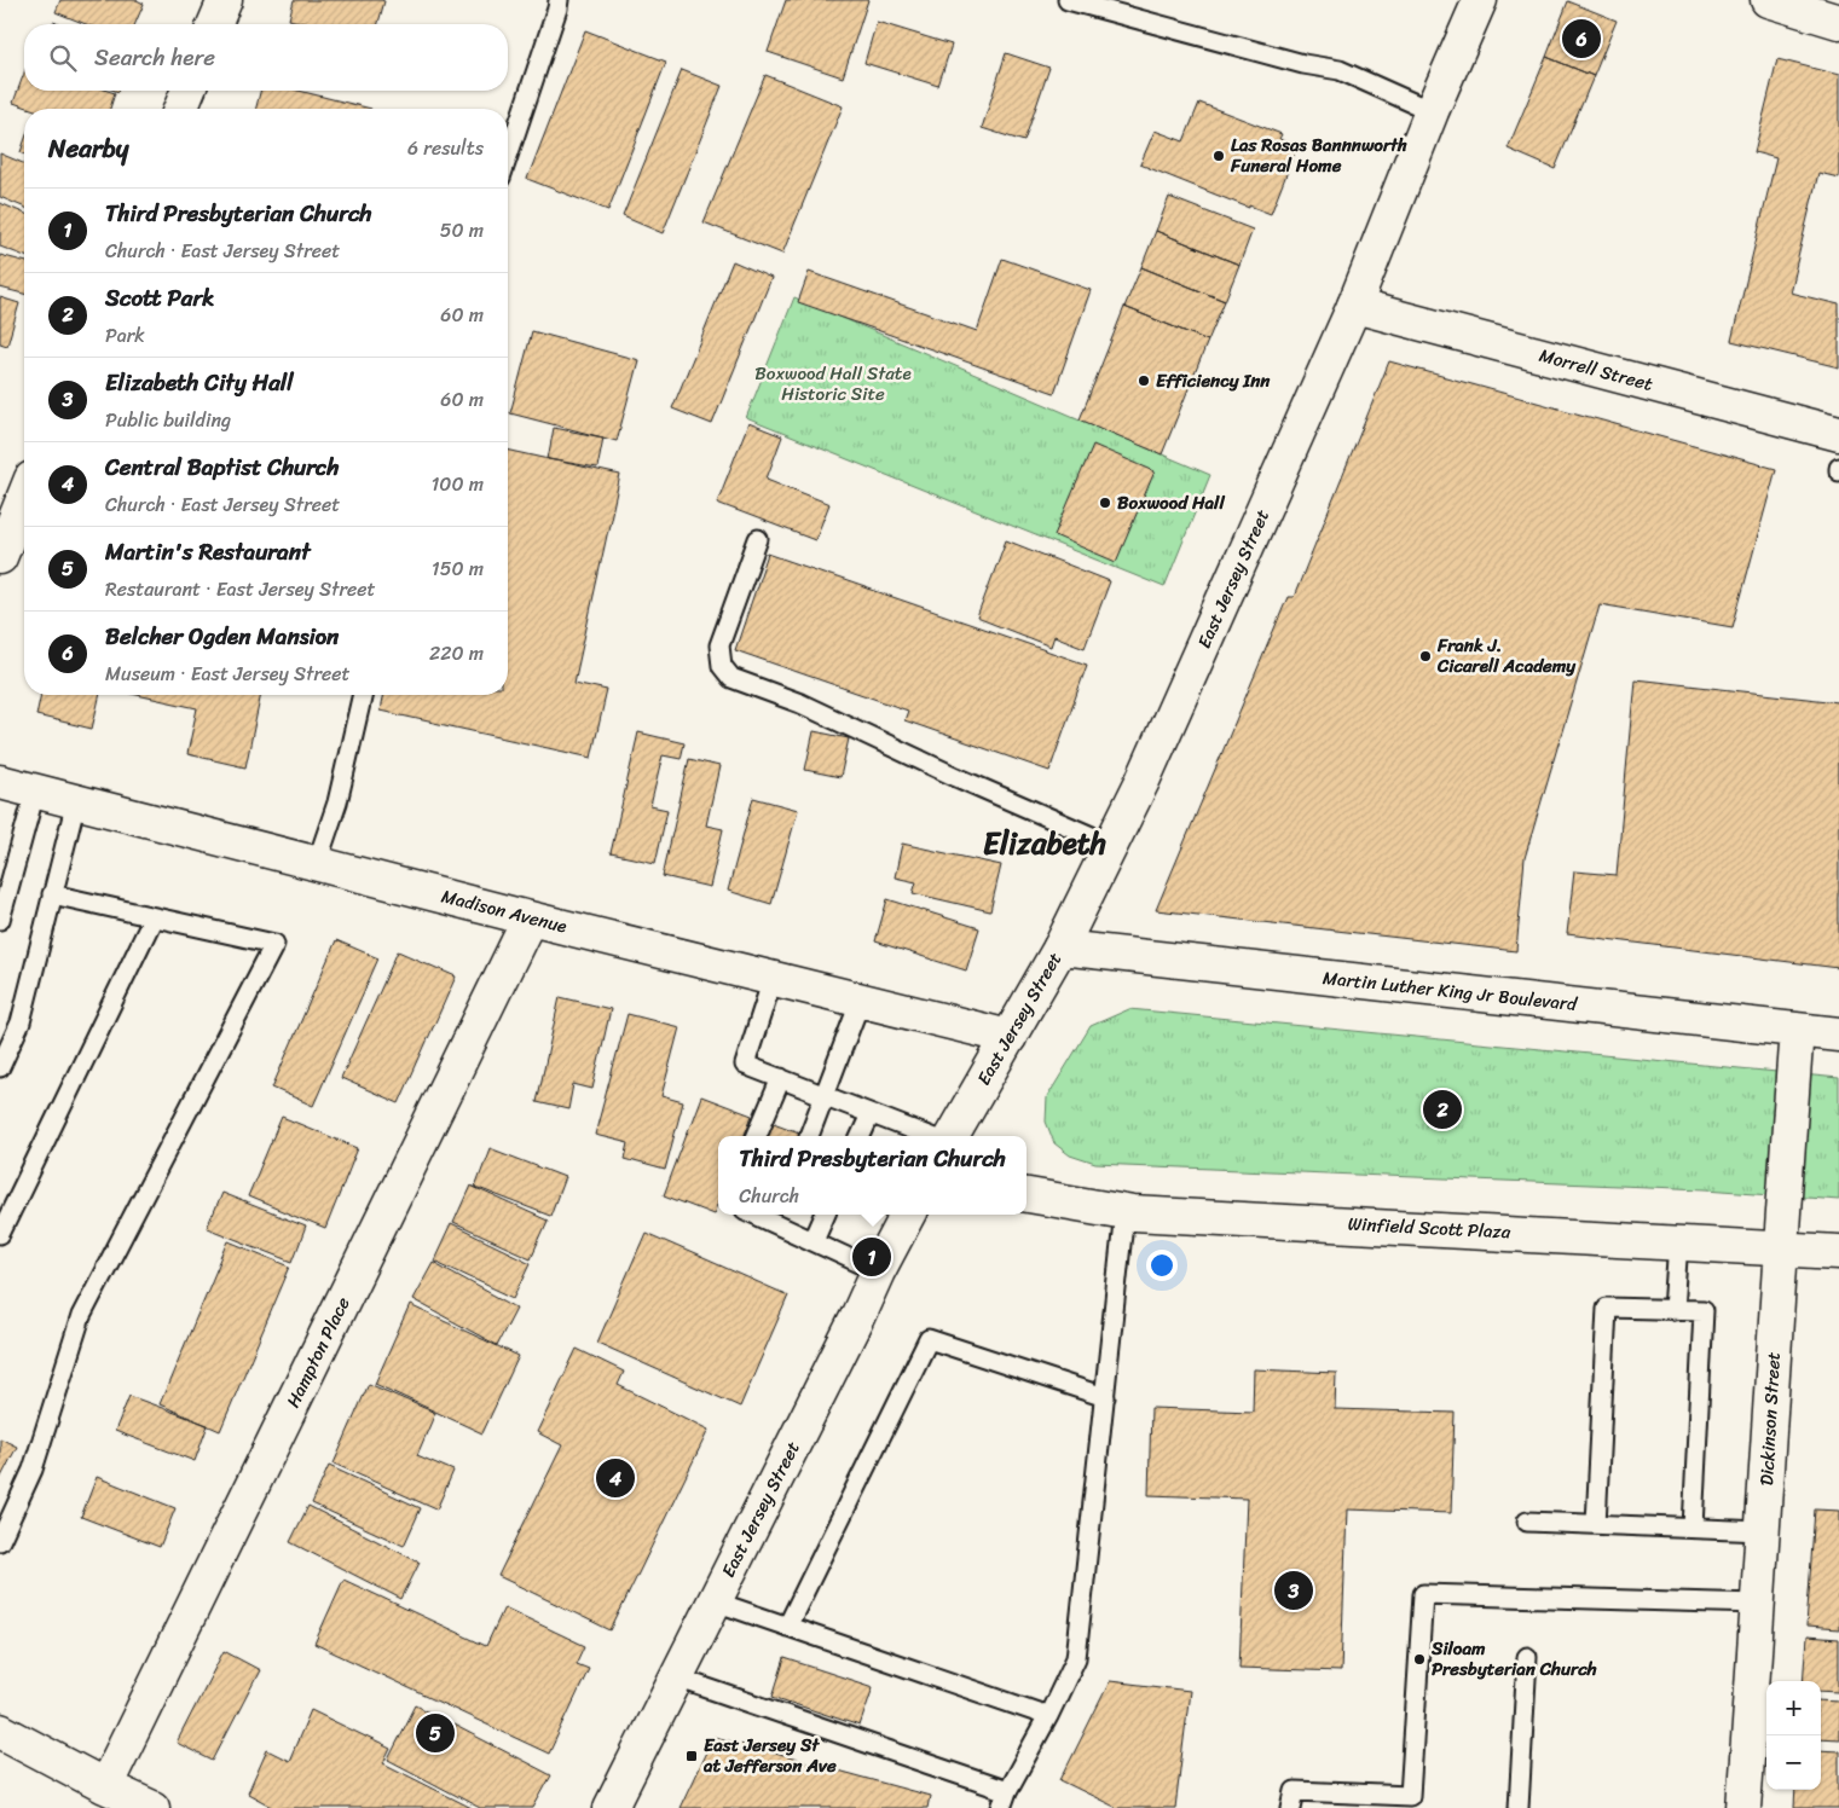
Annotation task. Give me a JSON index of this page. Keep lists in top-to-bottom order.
{
  "streets": {
    "street": [
      "Morrell Street",
      "East Jersey Street",
      "Madison Avenue",
      "Martin Luther King Jr Boulevard",
      "Winfield Scott Plaza",
      "Hampton Place",
      "Dickinson Street"
    ]
  },
  "crossings": [
    ["Morrell Street", "East Jersey Street"],
    ["East Jersey Street", "Madison Avenue"],
    ["East Jersey Street", "Martin Luther King Jr Boulevard"],
    ["Madison Avenue", "Hampton Place"],
    ["Martin Luther King Jr Boulevard", "Dickinson Street"],
    ["Winfield Scott Plaza", "Dickinson Street"]
  ],
  "districts": ["Elizabeth"],
  "parks": ["Boxwood Hall State Historic Site"],
  "places": {
    "other": [
      "Las Rosas Bannnworth Funeral Home",
      "Efficiency Inn",
      "Boxwood Hall",
      "Frank J. Cicarell Academy",
      "Siloam Presbyterian Church"
    ],
    "transit": ["East Jersey St at Jefferson Ave"]
  },
  "page": {
    "pins": [
      "6",
      "2",
      "1",
      "4",
      "3",
      "5"
    ],
    "search": "Search here",
    "heading": ["Nearby", "6 results"],
    "list": [
      {
        "mark": "1",
        "name": "Third Presbyterian Church",
        "note": "Church · East Jersey Street",
        "value": "50 m"
      },
      {
        "mark": "2",
        "name": "Scott Park",
        "note": "Park",
        "value": "60 m"
      },
      {
        "mark": "3",
        "name": "Elizabeth City Hall",
        "note": "Public building",
        "value": "60 m"
      },
      {
        "mark": "4",
        "name": "Central Baptist Church",
        "note": "Church · East Jersey Street",
        "value": "100 m"
      },
      {
        "mark": "5",
        "name": "Martin's Restaurant",
        "note": "Restaurant · East Jersey Street",
        "value": "150 m"
      },
      {
        "mark": "6",
        "name": "Belcher Ogden Mansion",
        "note": "Museum · East Jersey Street",
        "value": "220 m"
      }
    ],
    "popup": ["Third Presbyterian Church", "Church"],
    "map_buttons": ["+", "−"]
  }
}
